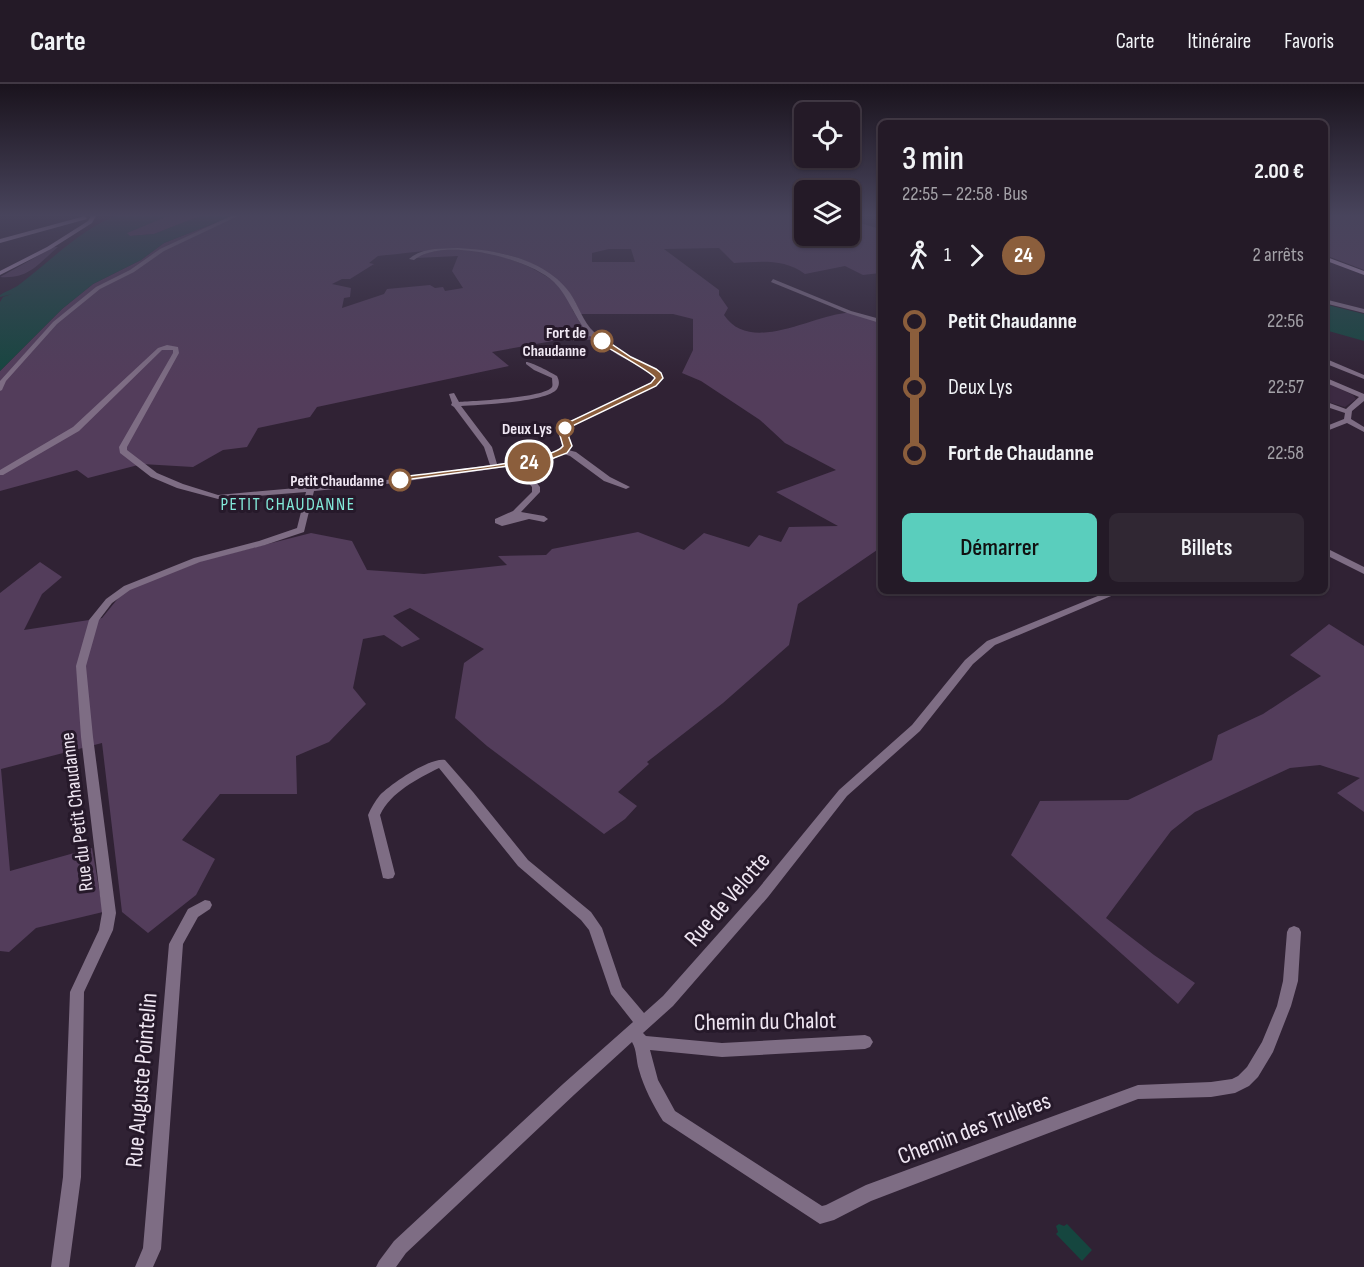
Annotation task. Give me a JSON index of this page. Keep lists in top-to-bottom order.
{
  "streets": {
    "street": [
      "Rue du Petit Chaudanne",
      "Rue de Velotte",
      "Chemin du Chalot",
      "Rue Auguste Pointelin",
      "Chemin des Trulères"
    ]
  },
  "crossings": [
    ["Rue de Velotte", "Chemin du Chalot"],
    ["Rue de Velotte", "Chemin des Trulères"],
    ["Chemin du Chalot", "Chemin des Trulères"]
  ],
  "districts": ["PETIT CHAUDANNE"],
  "places": ["Fort de Chaudanne", "Deux Lys", "Petit Chaudanne"],
  "lines": ["bus line 24"],
  "page": {
    "header": "Carte",
    "nav": ["Carte", "Itinéraire", "Favoris"],
    "on_map": "24",
    "heading": ["3 min", "22:55 – 22:58 · Bus", "2.00 €"],
    "legs": ["1", "24", "2 arrêts"],
    "list": [
      {
        "name": "Petit Chaudanne",
        "value": "22:56"
      },
      {
        "name": "Deux Lys",
        "value": "22:57"
      },
      {
        "name": "Fort de Chaudanne",
        "value": "22:58"
      }
    ],
    "buttons": ["Démarrer", "Billets"]
  }
}
